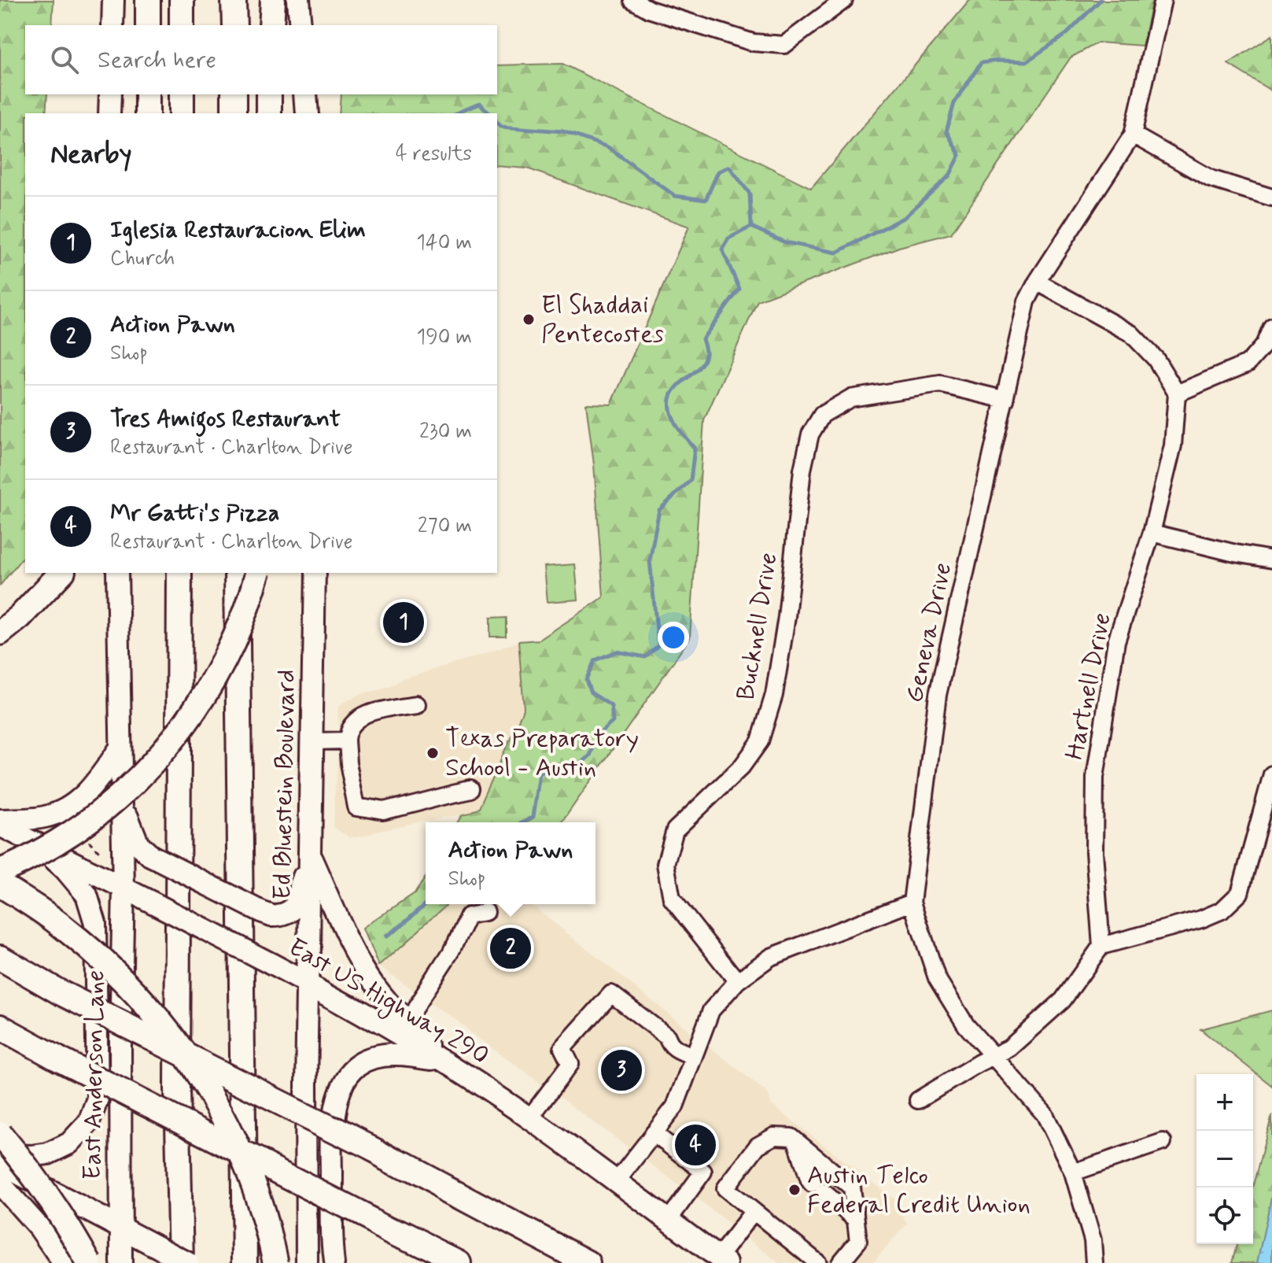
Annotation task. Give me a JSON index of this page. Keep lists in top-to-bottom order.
{
  "streets": {
    "main road": ["Ed Bluestein Boulevard", "East US Highway 290", "East Anderson Lane"],
    "street": ["Bucknell Drive", "Geneva Drive", "Hartnell Drive"]
  },
  "crossings": [
    ["Bucknell Drive", "Geneva Drive"],
    ["Ed Bluestein Boulevard", "East US Highway 290"],
    ["East US Highway 290", "East Anderson Lane"]
  ],
  "places": ["El Shaddai Pentecostes", "Texas Preparatory School - Austin", "Austin Telco Federal Credit Union"],
  "page": {
    "search": "Search here",
    "heading": ["Nearby", "4 results"],
    "list": [
      {
        "mark": "1",
        "name": "Iglesia Restauracion Elim",
        "note": "Church",
        "value": "140 m"
      },
      {
        "mark": "2",
        "name": "Action Pawn",
        "note": "Shop",
        "value": "190 m"
      },
      {
        "mark": "3",
        "name": "Tres Amigos Restaurant",
        "note": "Restaurant · Charlton Drive",
        "value": "230 m"
      },
      {
        "mark": "4",
        "name": "Mr Gatti's Pizza",
        "note": "Restaurant · Charlton Drive",
        "value": "270 m"
      }
    ],
    "pins": [
      "1",
      "2",
      "3",
      "4"
    ],
    "popup": ["Action Pawn", "Shop"],
    "map_buttons": ["+", "−"]
  }
}
